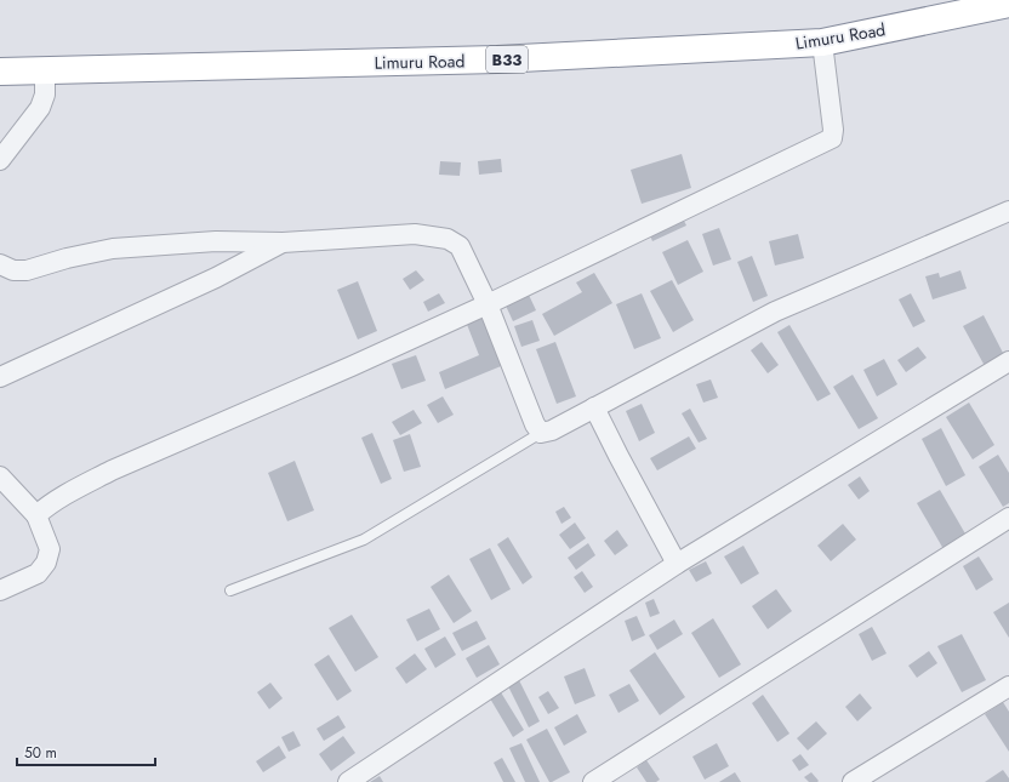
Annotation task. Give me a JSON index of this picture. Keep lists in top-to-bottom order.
{
  "streets": {
    "highway": ["Limuru Road", "B33"]
  },
  "scale_bar": "50 m"
}
